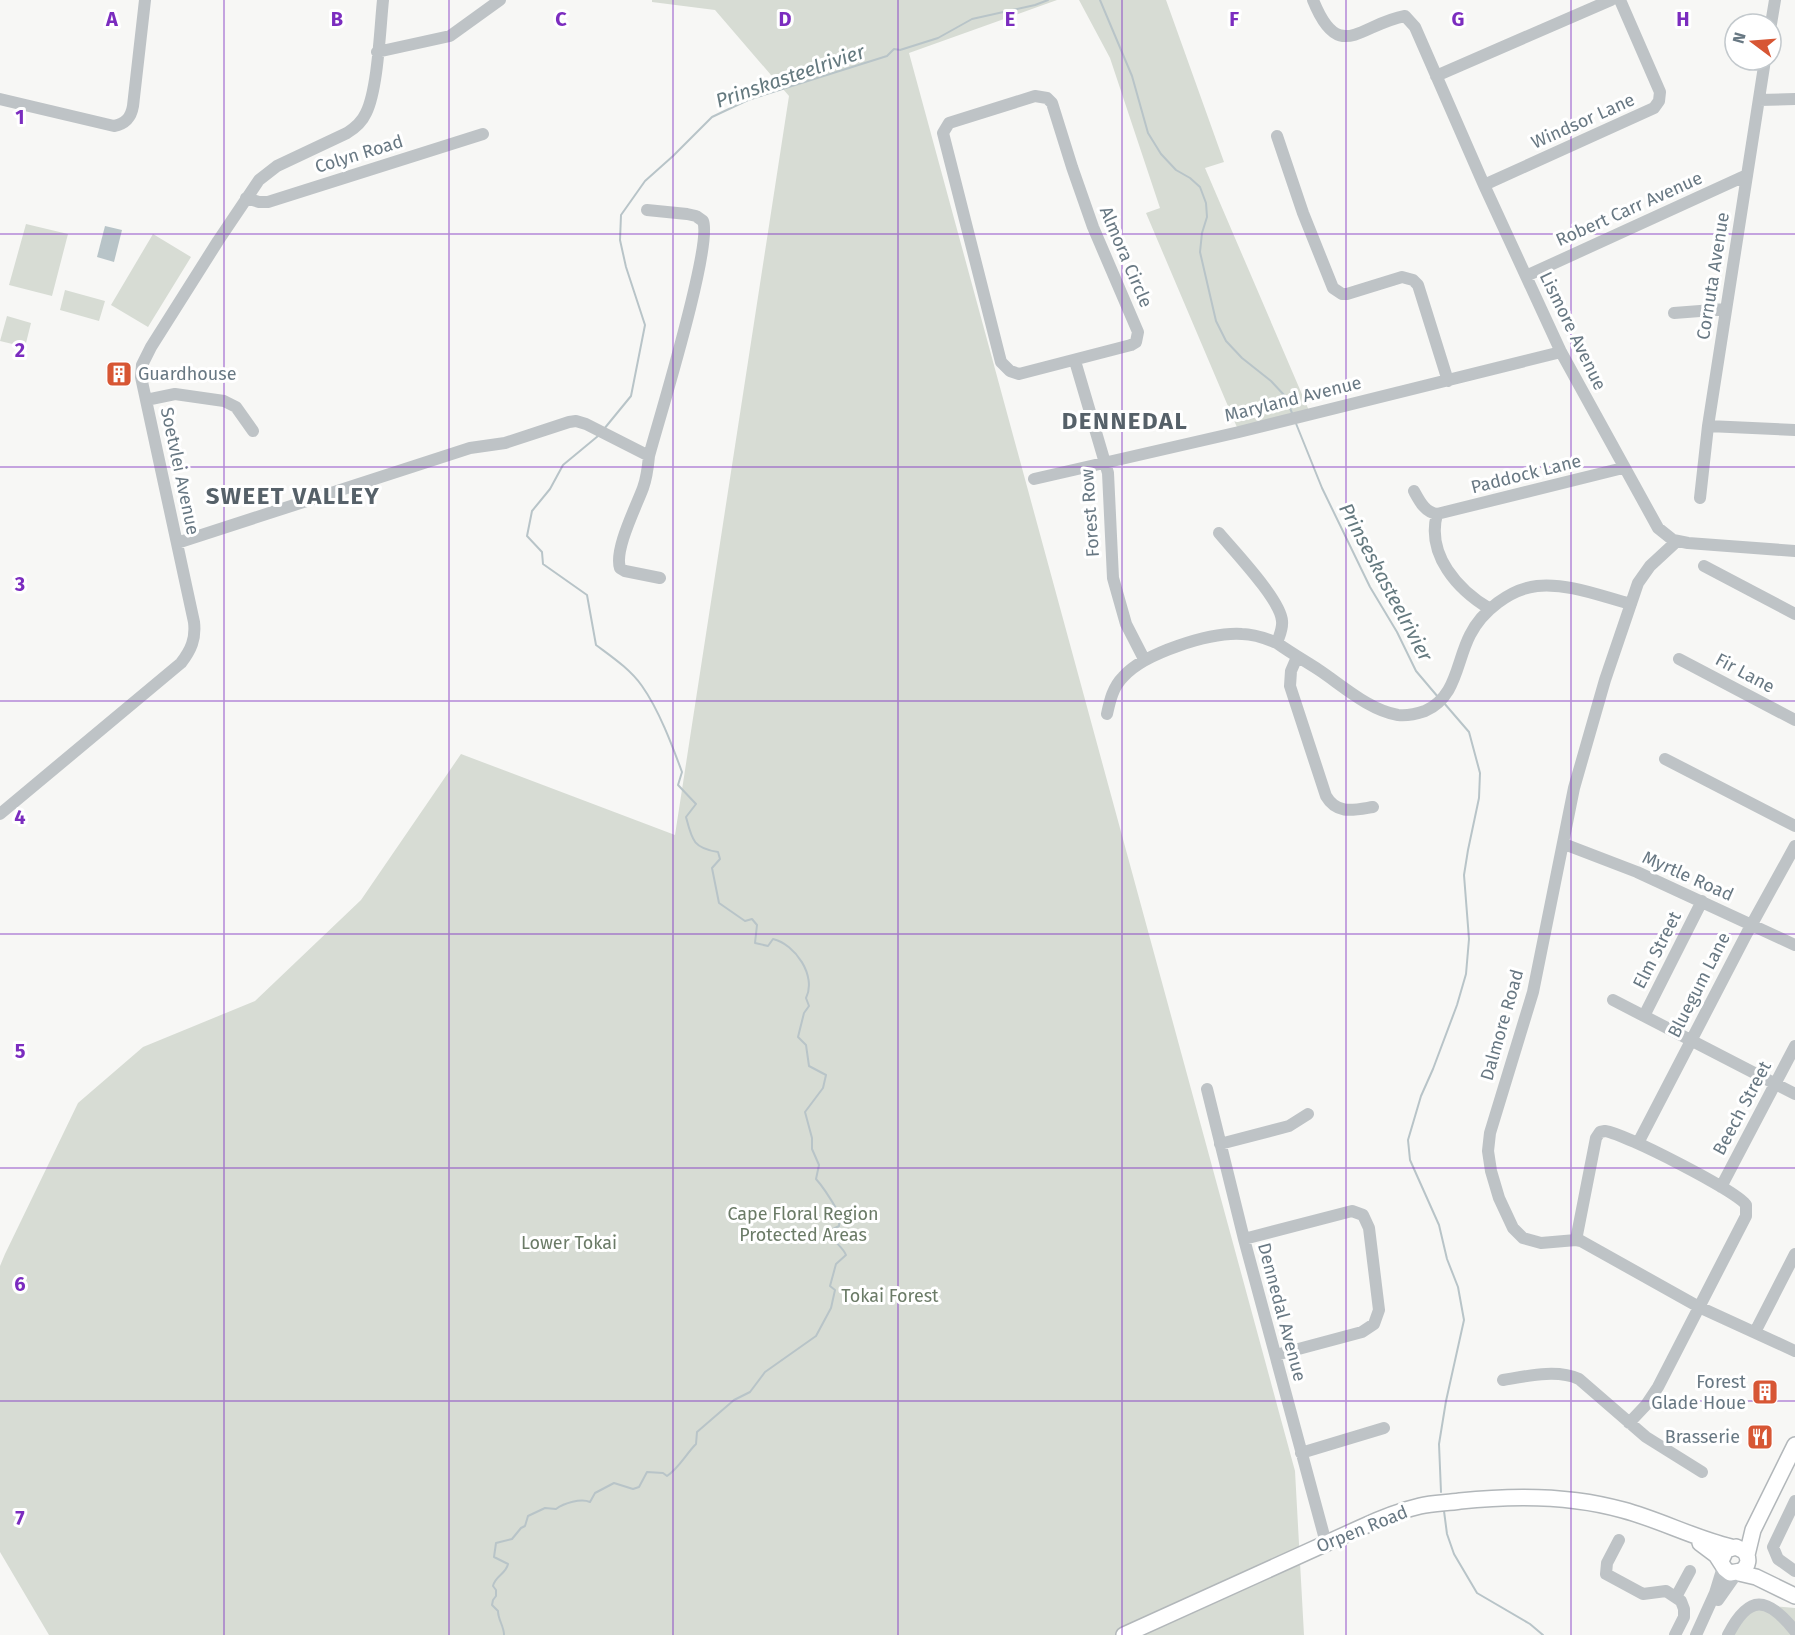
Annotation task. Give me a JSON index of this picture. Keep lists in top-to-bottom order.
{
  "streets": {
    "main road": ["Orpen Road"],
    "street": [
      "Windsor Lane",
      "Colyn Road",
      "Robert Carr Avenue",
      "Almora Circle",
      "Cornuta Avenue",
      "Lismore Avenue",
      "Maryland Avenue",
      "Soetvlei Avenue",
      "Paddock Lane",
      "Forest Row",
      "Fir Lane",
      "Myrtle Road",
      "Elm Street",
      "Bluegum Lane",
      "Dalmore Road",
      "Beech Street",
      "Dennedal Avenue"
    ]
  },
  "crossings": [
    ["Windsor Lane", "Lismore Avenue"],
    ["Colyn Road", "Soetvlei Avenue"],
    ["Robert Carr Avenue", "Cornuta Avenue"],
    ["Robert Carr Avenue", "Lismore Avenue"],
    ["Almora Circle", "Forest Row"],
    ["Lismore Avenue", "Maryland Avenue"],
    ["Lismore Avenue", "Paddock Lane"],
    ["Lismore Avenue", "Dalmore Road"],
    ["Maryland Avenue", "Forest Row"],
    ["Myrtle Road", "Elm Street"],
    ["Myrtle Road", "Bluegum Lane"],
    ["Myrtle Road", "Dalmore Road"],
    ["Dennedal Avenue", "Orpen Road"]
  ],
  "districts": ["DENNEDAL", "SWEET VALLEY"],
  "water": ["Prinskasteelrivier", "Prinseskasteelrivier"],
  "parks": ["Cape Floral Region Protected Areas", "Lower Tokai", "Tokai Forest"],
  "places": {
    "building": ["Guardhouse", "Forest Glade Houe"],
    "restaurant": ["Brasserie"]
  },
  "north": "left",
  "grid": {
    "columns": [
      "A",
      "B",
      "C",
      "D",
      "E",
      "F",
      "G",
      "H"
    ],
    "rows": [
      "1",
      "2",
      "3",
      "4",
      "5",
      "6",
      "7"
    ]
  }
}
